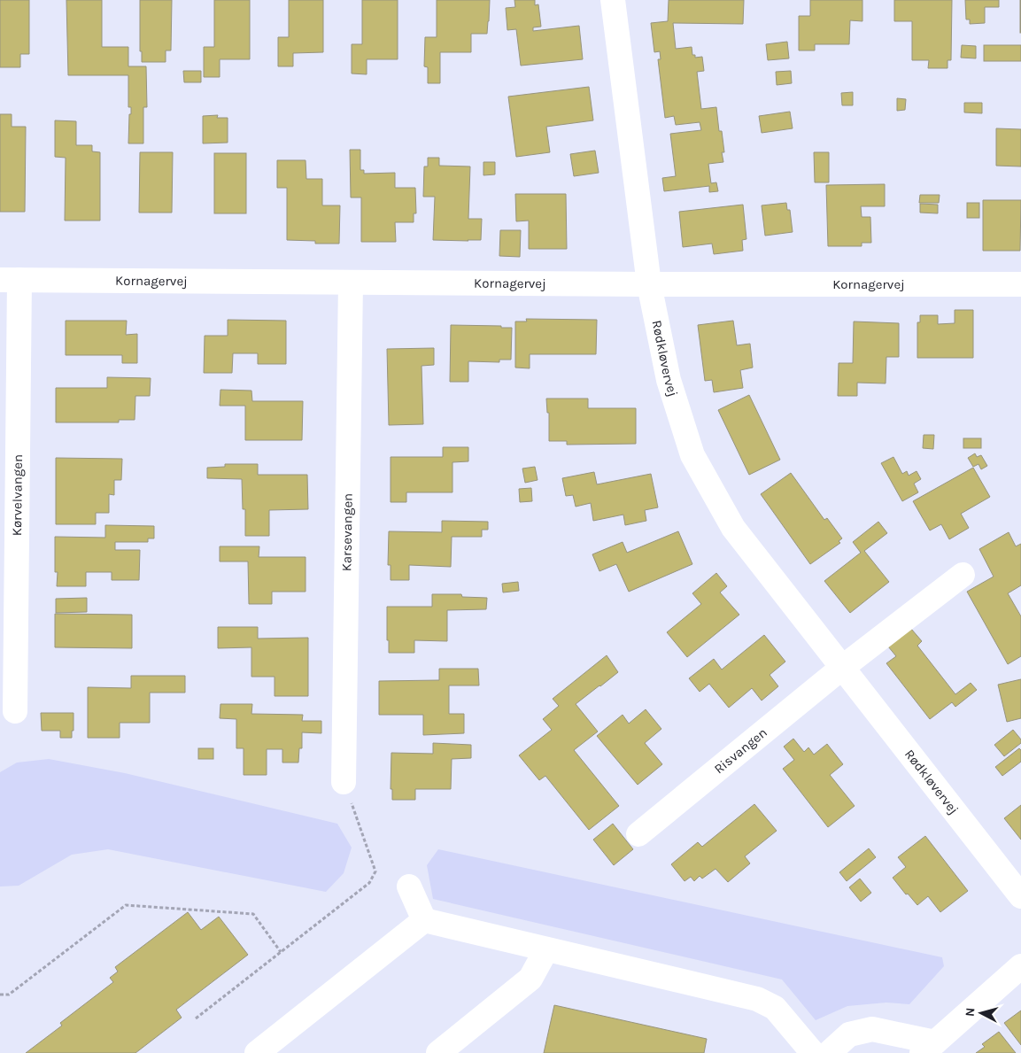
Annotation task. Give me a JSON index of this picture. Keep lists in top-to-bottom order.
{
  "streets": {
    "street": [
      "Kornagervej",
      "Rødkløvervej",
      "Kørvelvangen",
      "Karsevangen",
      "Risvangen"
    ]
  },
  "crossings": [
    ["Kornagervej", "Rødkløvervej"],
    ["Kornagervej", "Kørvelvangen"],
    ["Kornagervej", "Karsevangen"],
    ["Rødkløvervej", "Risvangen"]
  ],
  "north": "left"
}
